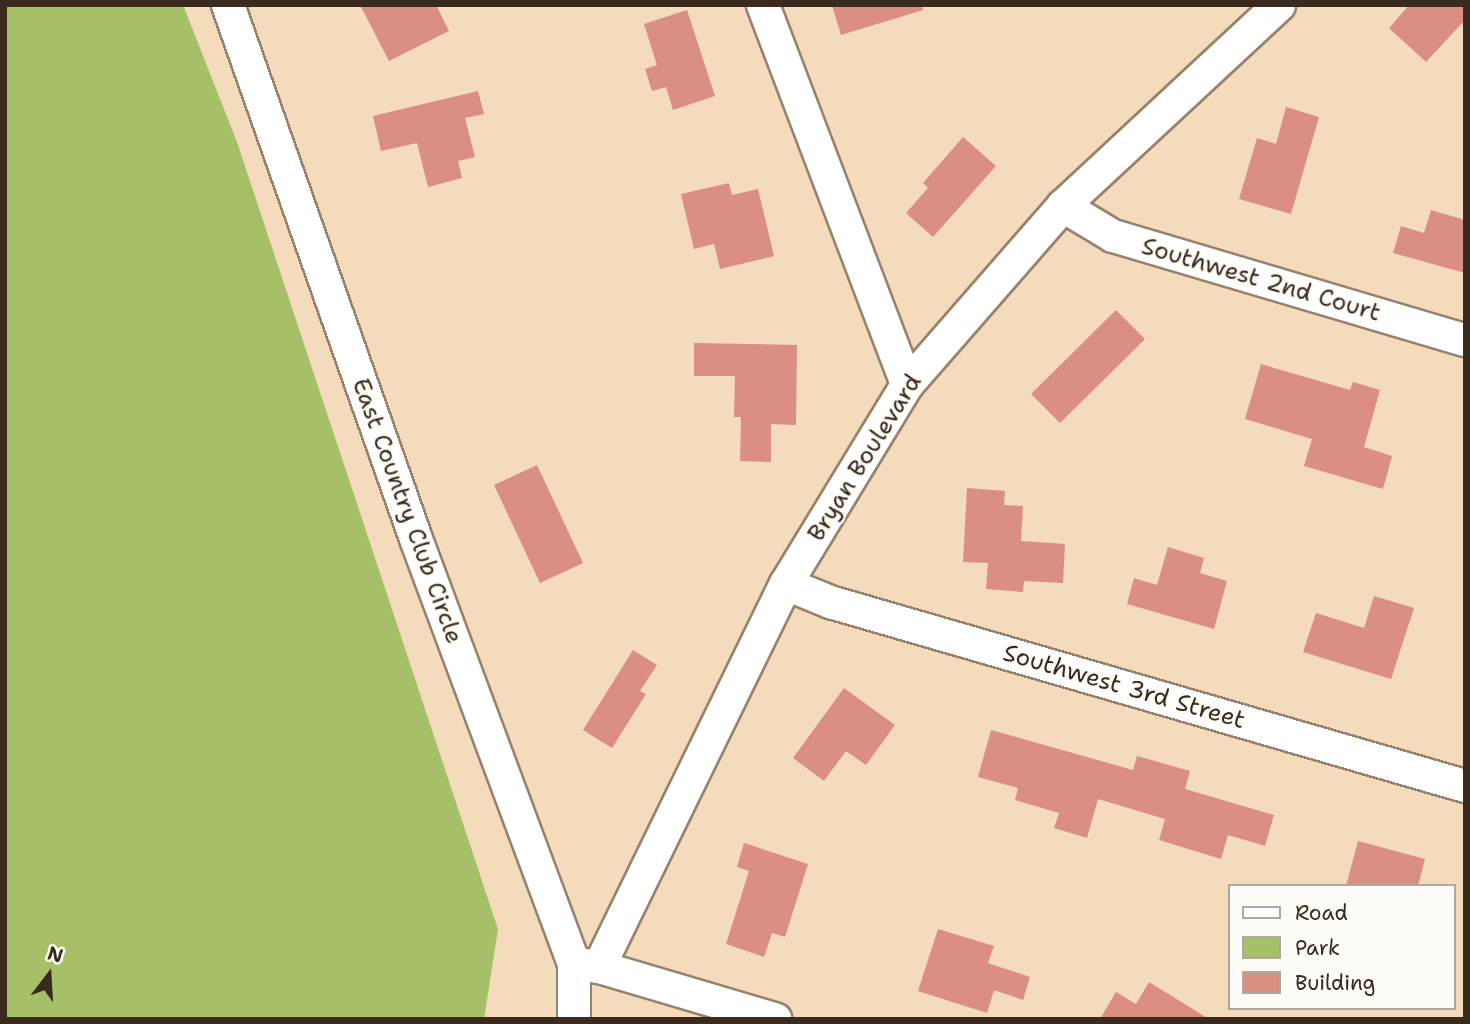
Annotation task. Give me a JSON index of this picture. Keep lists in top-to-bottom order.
{
  "streets": {
    "street": [
      "Southwest 2nd Court",
      "Bryan Boulevard",
      "East Country Club Circle",
      "Southwest 3rd Street"
    ]
  },
  "crossings": [
    ["Southwest 2nd Court", "Bryan Boulevard"],
    ["Bryan Boulevard", "East Country Club Circle"],
    ["Bryan Boulevard", "Southwest 3rd Street"]
  ],
  "legend": ["Road", "Park", "Building"],
  "north": "top"
}
